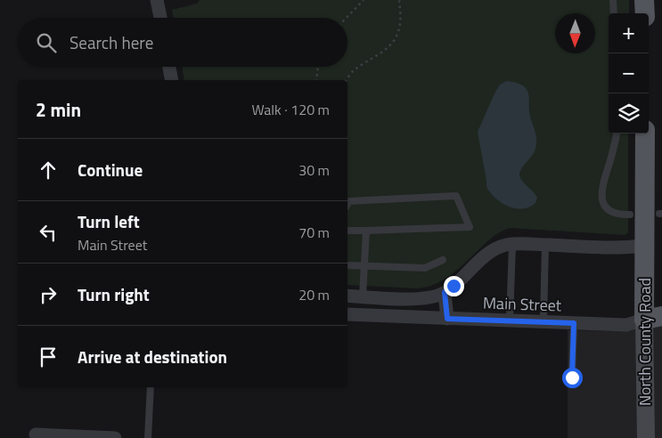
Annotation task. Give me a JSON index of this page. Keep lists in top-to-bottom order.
{
  "streets": {
    "main road": ["North County Road"],
    "street": ["Main Street"]
  },
  "crossings": [
    ["Main Street", "North County Road"]
  ],
  "north": "bottom",
  "page": {
    "map_buttons": ["+", "−"],
    "search": "Search here",
    "heading": ["2 min", "Walk · 120 m"],
    "list": [
      ["Continue", "30 m"],
      ["Turn left", "Main Street", "70 m"],
      ["Turn right", "20 m"],
      "Arrive at destination"
    ]
  }
}
